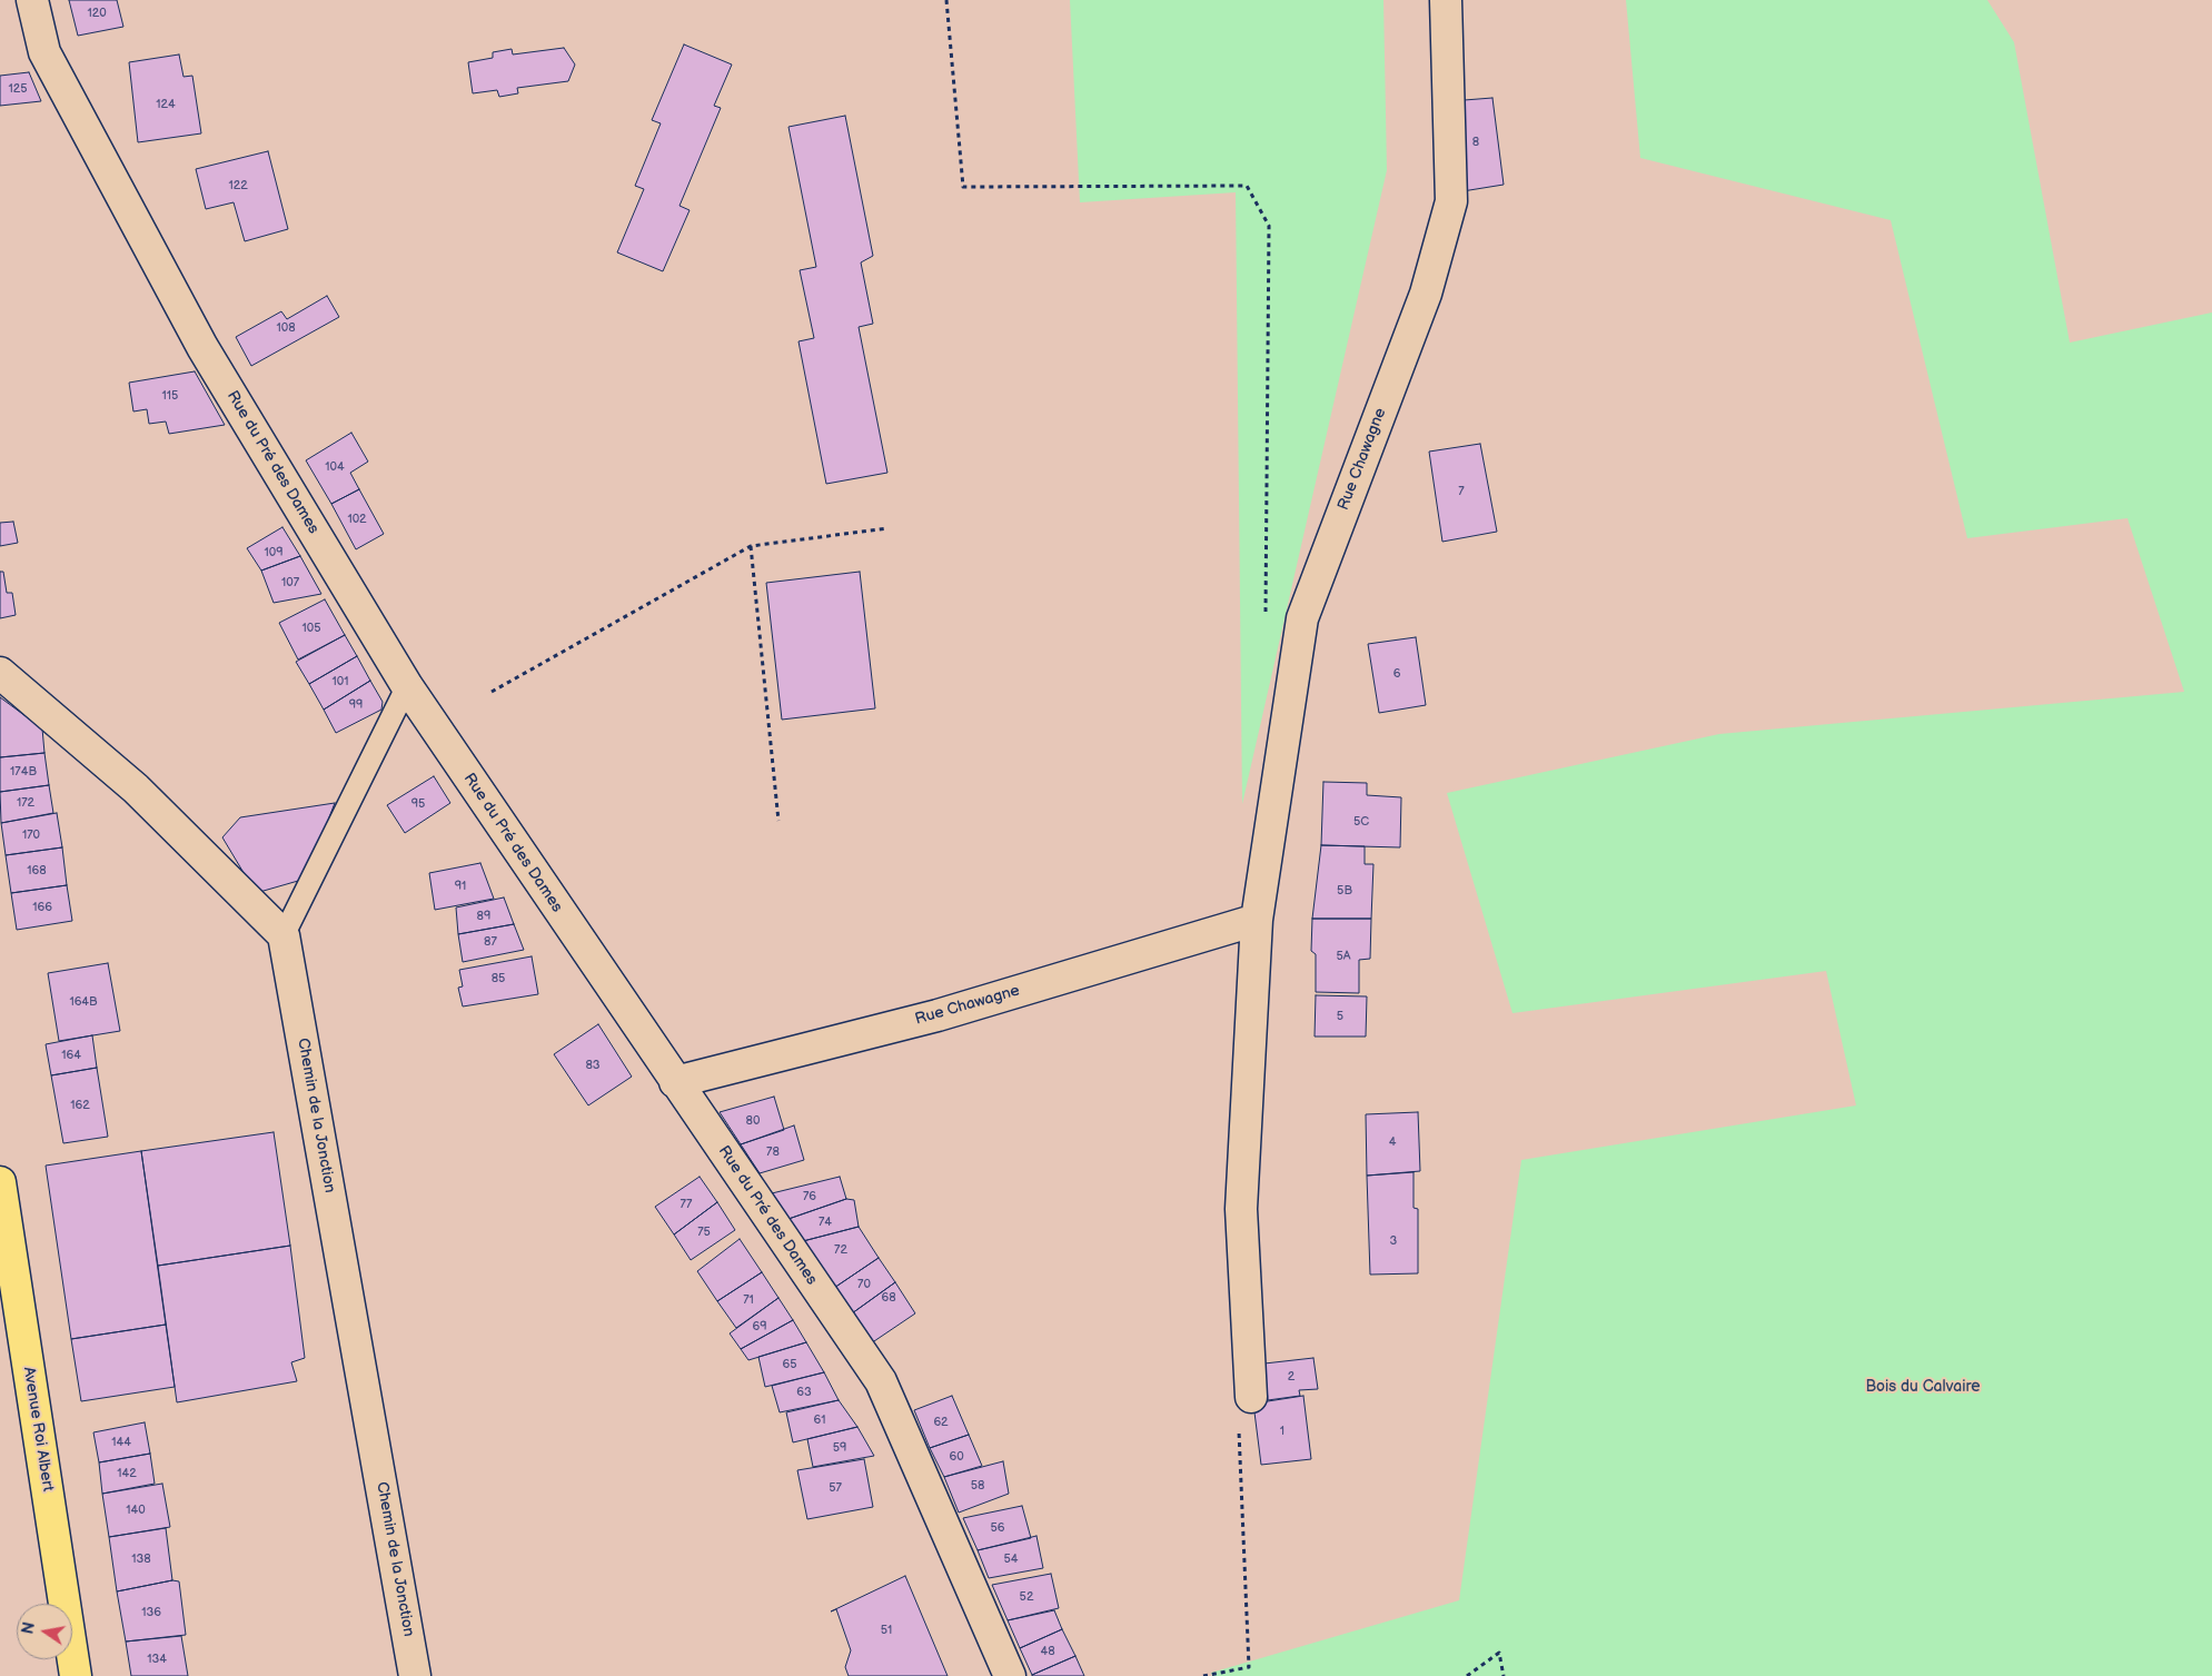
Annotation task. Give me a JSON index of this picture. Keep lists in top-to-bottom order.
{
  "streets": {
    "main road": ["Avenue Roi Albert"],
    "street": ["Rue Chawagne", "Rue du Pré des Dames", "Chemin de la Jonction"]
  },
  "crossings": [
    ["Rue Chawagne", "Rue du Pré des Dames"]
  ],
  "parks": ["Bois du Calvaire"],
  "house_numbers": [
    "120",
    "125",
    "124",
    "8",
    "122",
    "108",
    "115",
    "104",
    "7",
    "102",
    "109",
    "107",
    "105",
    "6",
    "101",
    "99",
    "174B",
    "172",
    "95",
    "5C",
    "170",
    "168",
    "91",
    "5B",
    "166",
    "89",
    "87",
    "5A",
    "85",
    "164B",
    "5",
    "164",
    "83",
    "162",
    "80",
    "4",
    "78",
    "76",
    "77",
    "74",
    "75",
    "3",
    "72",
    "70",
    "68",
    "71",
    "69",
    "65",
    "2",
    "63",
    "61",
    "62",
    "1",
    "144",
    "59",
    "60",
    "142",
    "58",
    "57",
    "140",
    "56",
    "138",
    "54",
    "52",
    "136",
    "51",
    "48",
    "134"
  ],
  "north": "left"
}
